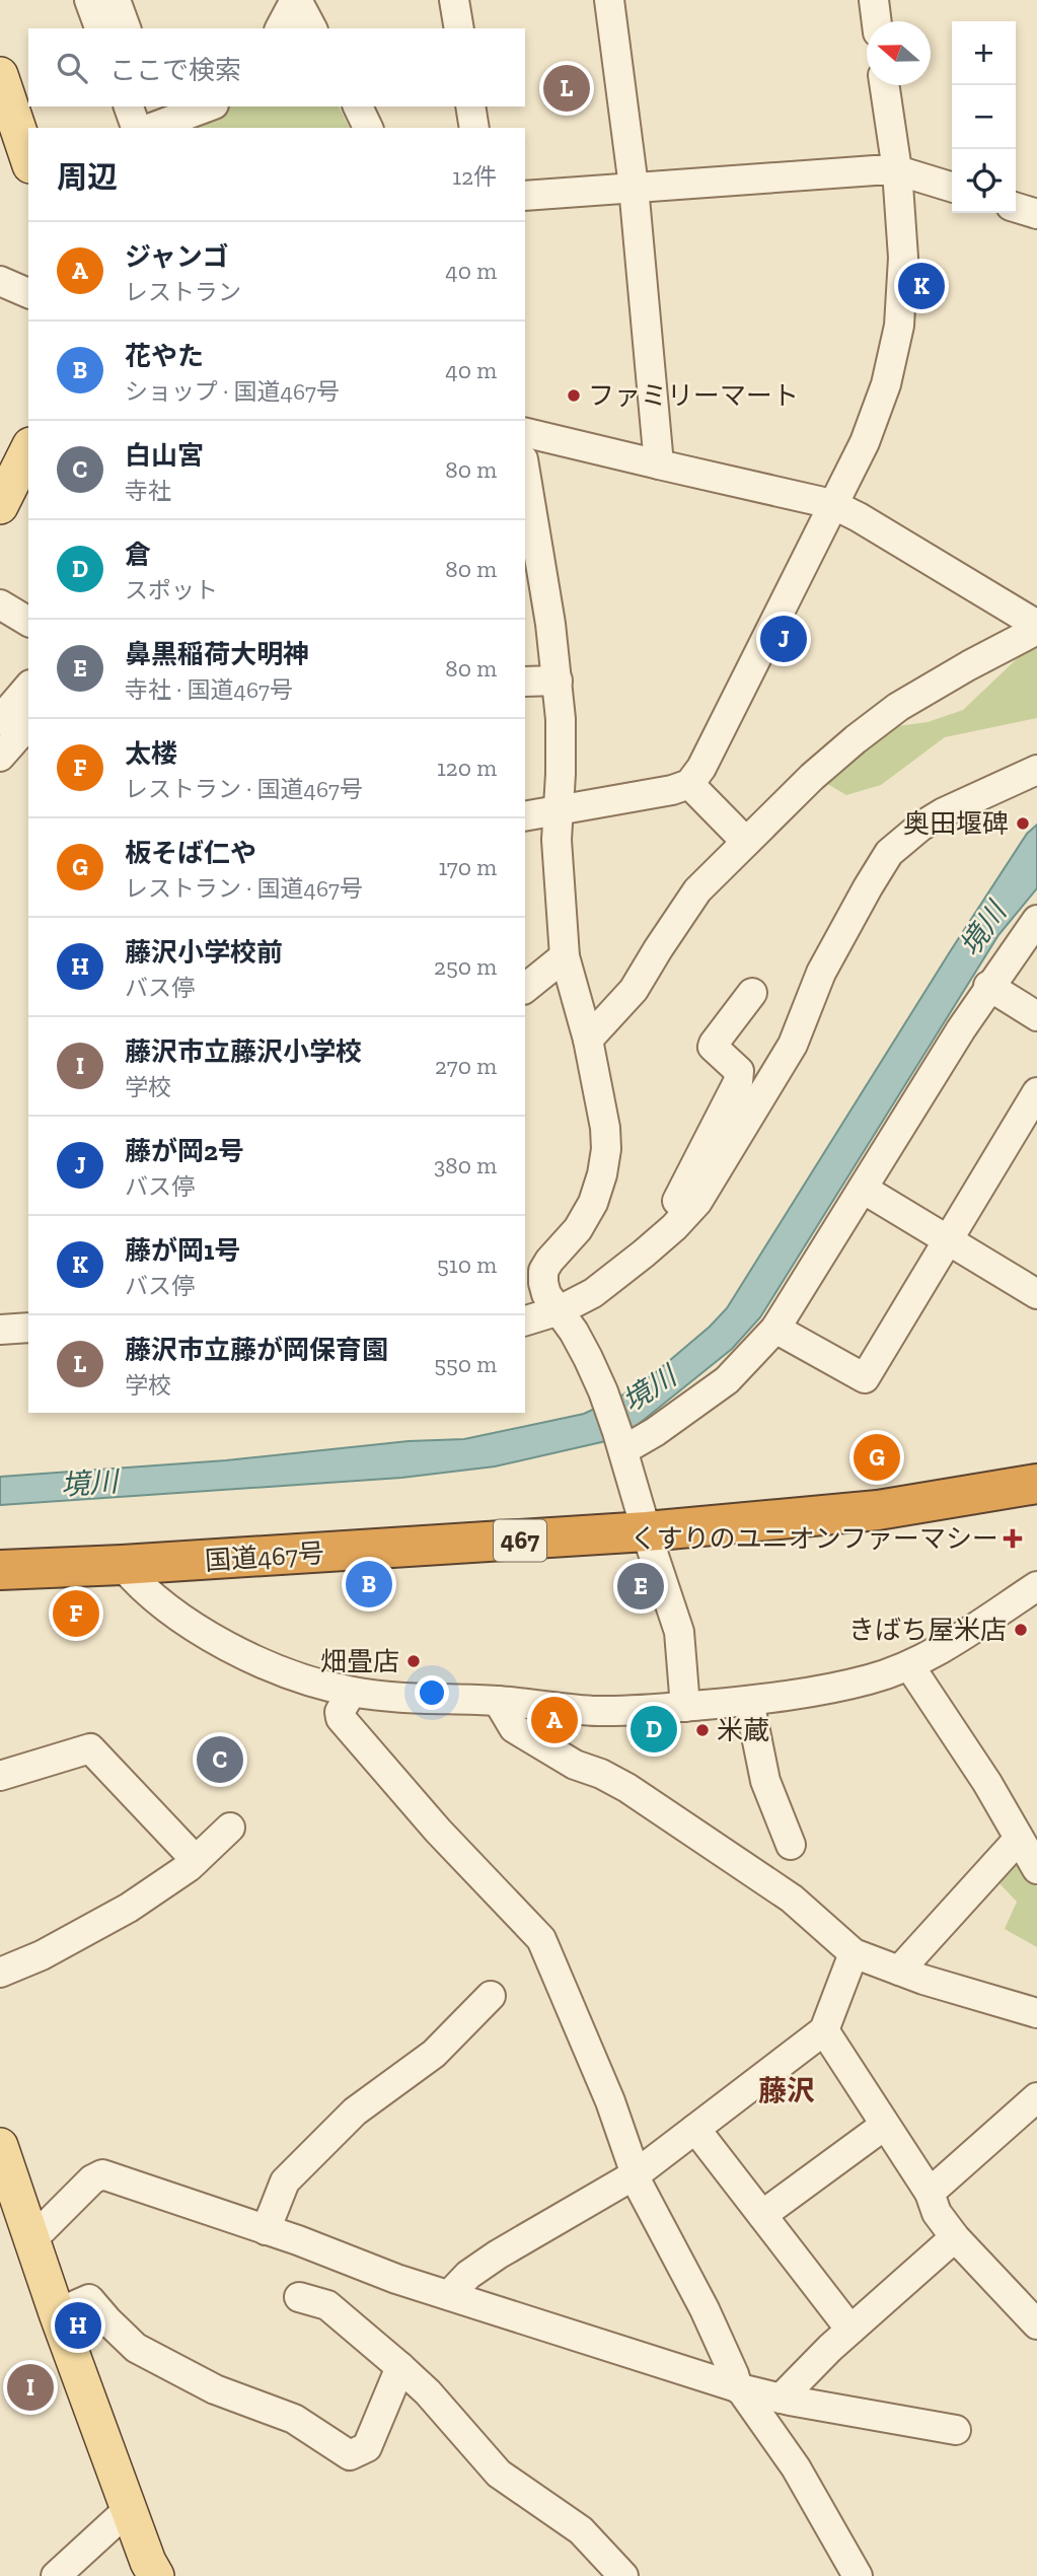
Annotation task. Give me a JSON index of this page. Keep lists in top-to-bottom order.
{
  "streets": {
    "highway": ["467", "国道467号"]
  },
  "districts": ["藤沢"],
  "water": ["境川"],
  "places": {
    "other": [
      "ファミリーマート",
      "奥田堰碑",
      "きばち屋米店",
      "畑畳店",
      "米蔵"
    ],
    "health": ["くすりのユニオンファーマシー"]
  },
  "north": "left",
  "page": {
    "map_buttons": ["+", "−"],
    "search": "ここで検索",
    "pins": [
      "L",
      "K",
      "J",
      "G",
      "B",
      "E",
      "F",
      "A",
      "D",
      "C",
      "H",
      "I"
    ],
    "heading": ["周辺", "12件"],
    "list": [
      {
        "mark": "A",
        "name": "ジャンゴ",
        "note": "レストラン",
        "value": "40 m"
      },
      {
        "mark": "B",
        "name": "花やた",
        "note": "ショップ · 国道467号",
        "value": "40 m"
      },
      {
        "mark": "C",
        "name": "白山宮",
        "note": "寺社",
        "value": "80 m"
      },
      {
        "mark": "D",
        "name": "倉",
        "note": "スポット",
        "value": "80 m"
      },
      {
        "mark": "E",
        "name": "鼻黒稲荷大明神",
        "note": "寺社 · 国道467号",
        "value": "80 m"
      },
      {
        "mark": "F",
        "name": "太楼",
        "note": "レストラン · 国道467号",
        "value": "120 m"
      },
      {
        "mark": "G",
        "name": "板そば仁や",
        "note": "レストラン · 国道467号",
        "value": "170 m"
      },
      {
        "mark": "H",
        "name": "藤沢小学校前",
        "note": "バス停",
        "value": "250 m"
      },
      {
        "mark": "I",
        "name": "藤沢市立藤沢小学校",
        "note": "学校",
        "value": "270 m"
      },
      {
        "mark": "J",
        "name": "藤が岡2号",
        "note": "バス停",
        "value": "380 m"
      },
      {
        "mark": "K",
        "name": "藤が岡1号",
        "note": "バス停",
        "value": "510 m"
      },
      {
        "mark": "L",
        "name": "藤沢市立藤が岡保育園",
        "note": "学校",
        "value": "550 m"
      }
    ]
  }
}
